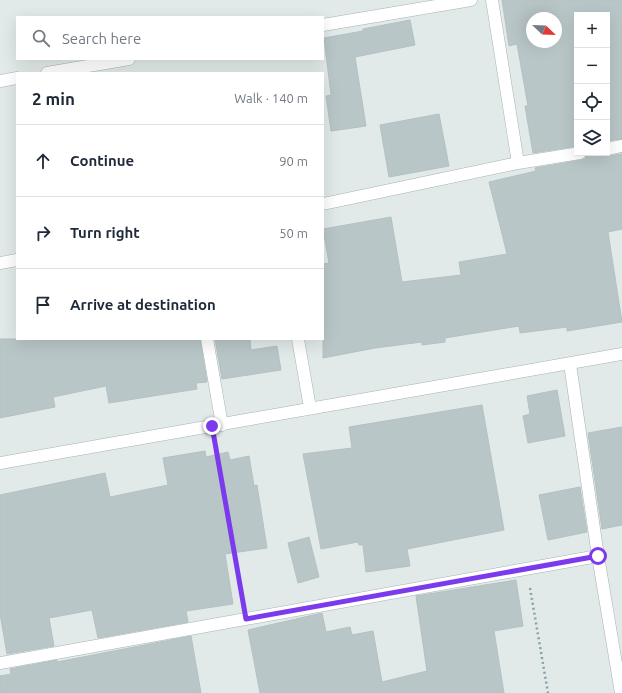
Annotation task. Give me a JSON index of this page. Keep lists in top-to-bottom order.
{
  "north": "bottom right",
  "page": {
    "map_buttons": ["+", "−"],
    "search": "Search here",
    "heading": ["2 min", "Walk · 140 m"],
    "list": [
      ["Continue", "90 m"],
      ["Turn right", "50 m"],
      "Arrive at destination"
    ]
  }
}
